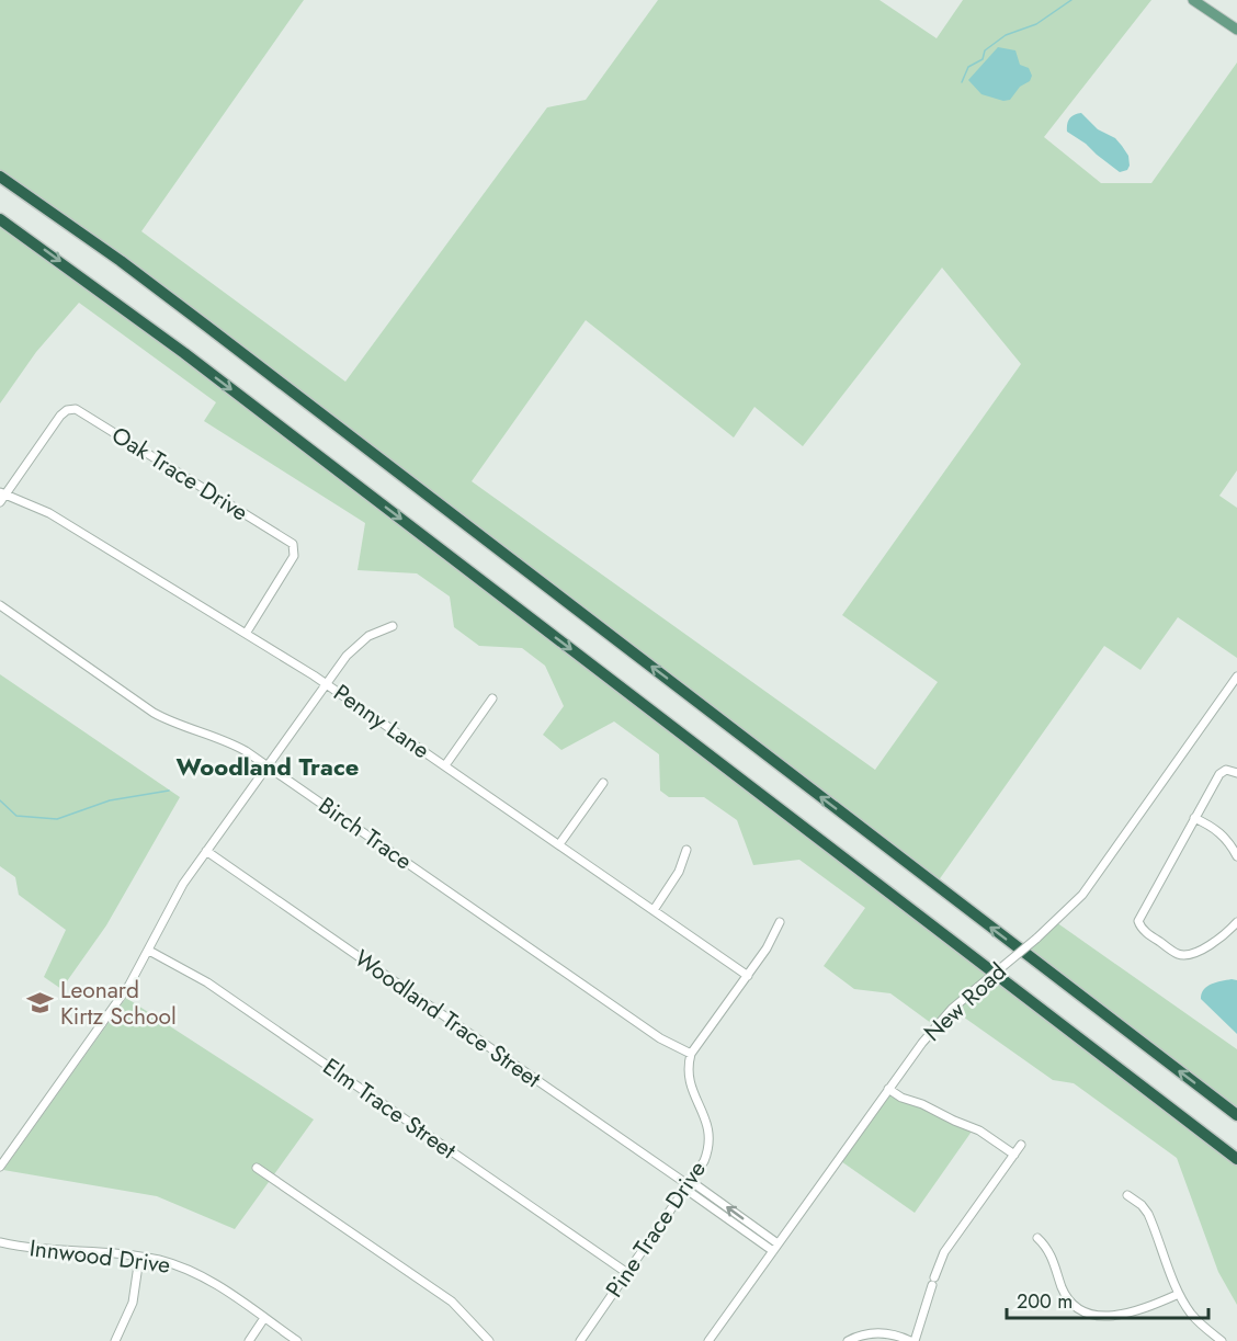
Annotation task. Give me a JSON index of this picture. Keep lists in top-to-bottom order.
{
  "streets": {
    "street": [
      "Oak Trace Drive",
      "Penny Lane",
      "Birch Trace",
      "New Road",
      "Woodland Trace Street",
      "Elm Trace Street",
      "Pine Trace Drive",
      "Innwood Drive"
    ]
  },
  "crossings": [
    ["Oak Trace Drive", "Penny Lane"],
    ["Birch Trace", "Pine Trace Drive"],
    ["New Road", "Woodland Trace Street"],
    ["Woodland Trace Street", "Pine Trace Drive"],
    ["Elm Trace Street", "Pine Trace Drive"]
  ],
  "districts": ["Woodland Trace"],
  "places": {
    "school or university": ["Leonard Kirtz School"]
  },
  "scale_bar": "200 m"
}
